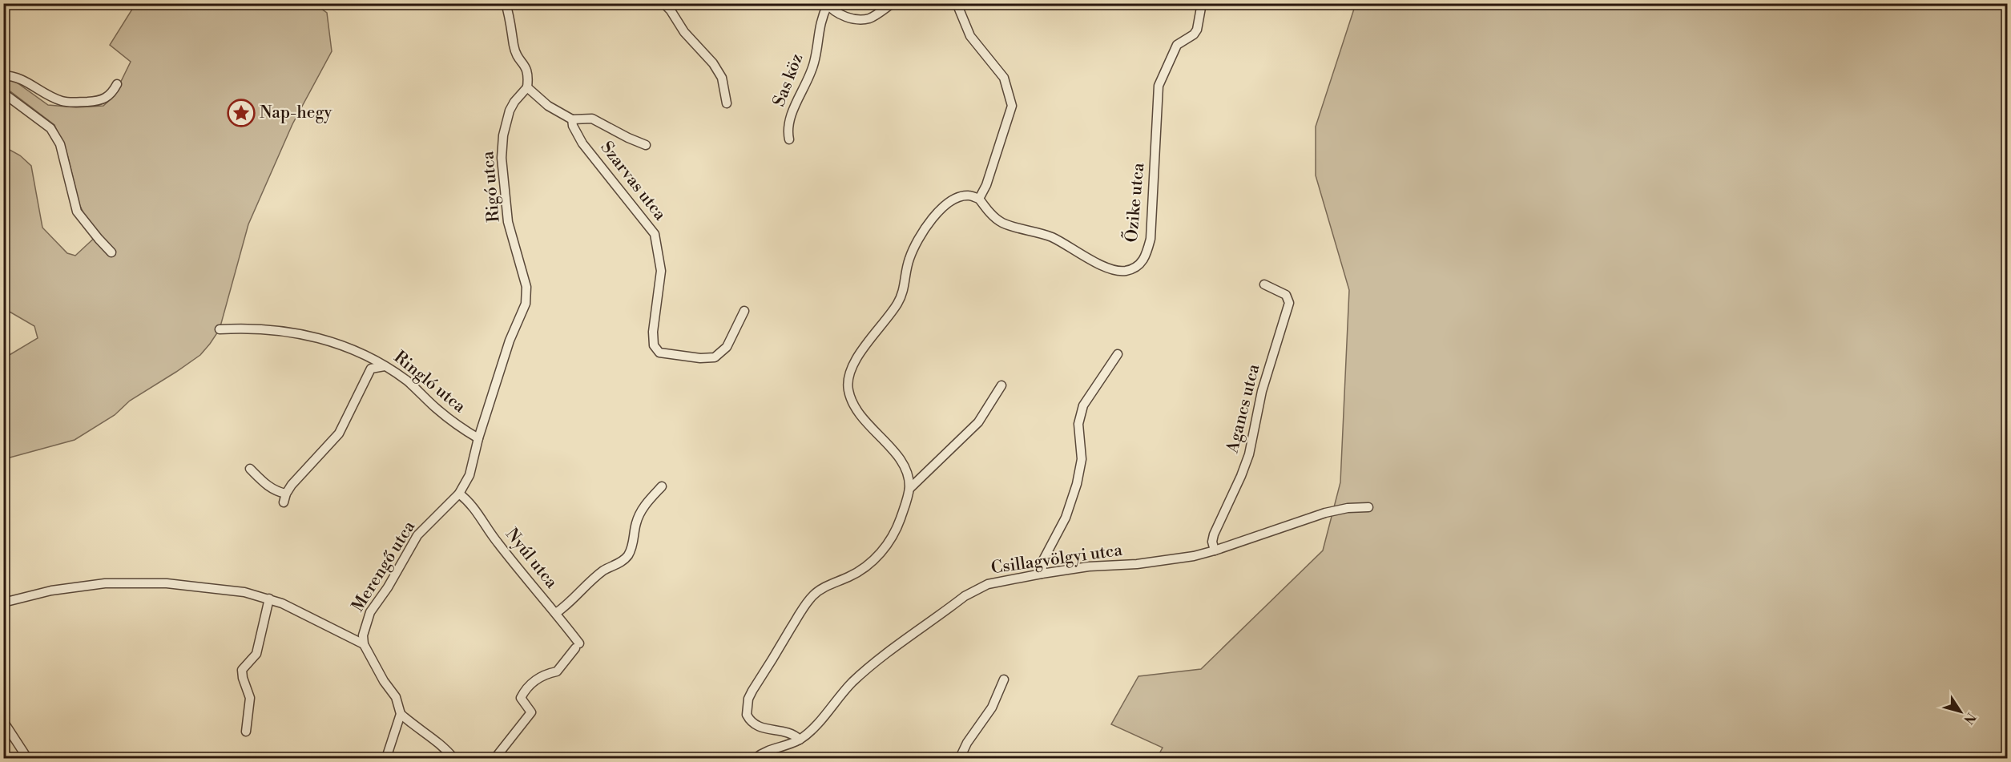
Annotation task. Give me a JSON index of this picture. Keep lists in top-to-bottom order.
{
  "streets": {
    "street": [
      "Sas köz",
      "Szarvas utca",
      "Rigó utca",
      "Őzike utca",
      "Ringló utca",
      "Agancs utca",
      "Nyúl utca",
      "Csillagvölgyi utca",
      "Merengő utca"
    ]
  },
  "crossings": [
    ["Rigó utca", "Merengő utca"],
    ["Ringló utca", "Merengő utca"],
    ["Agancs utca", "Csillagvölgyi utca"],
    ["Nyúl utca", "Merengő utca"]
  ],
  "places": {
    "place": ["Nap-hegy"]
  },
  "north": "bottom right"
}
